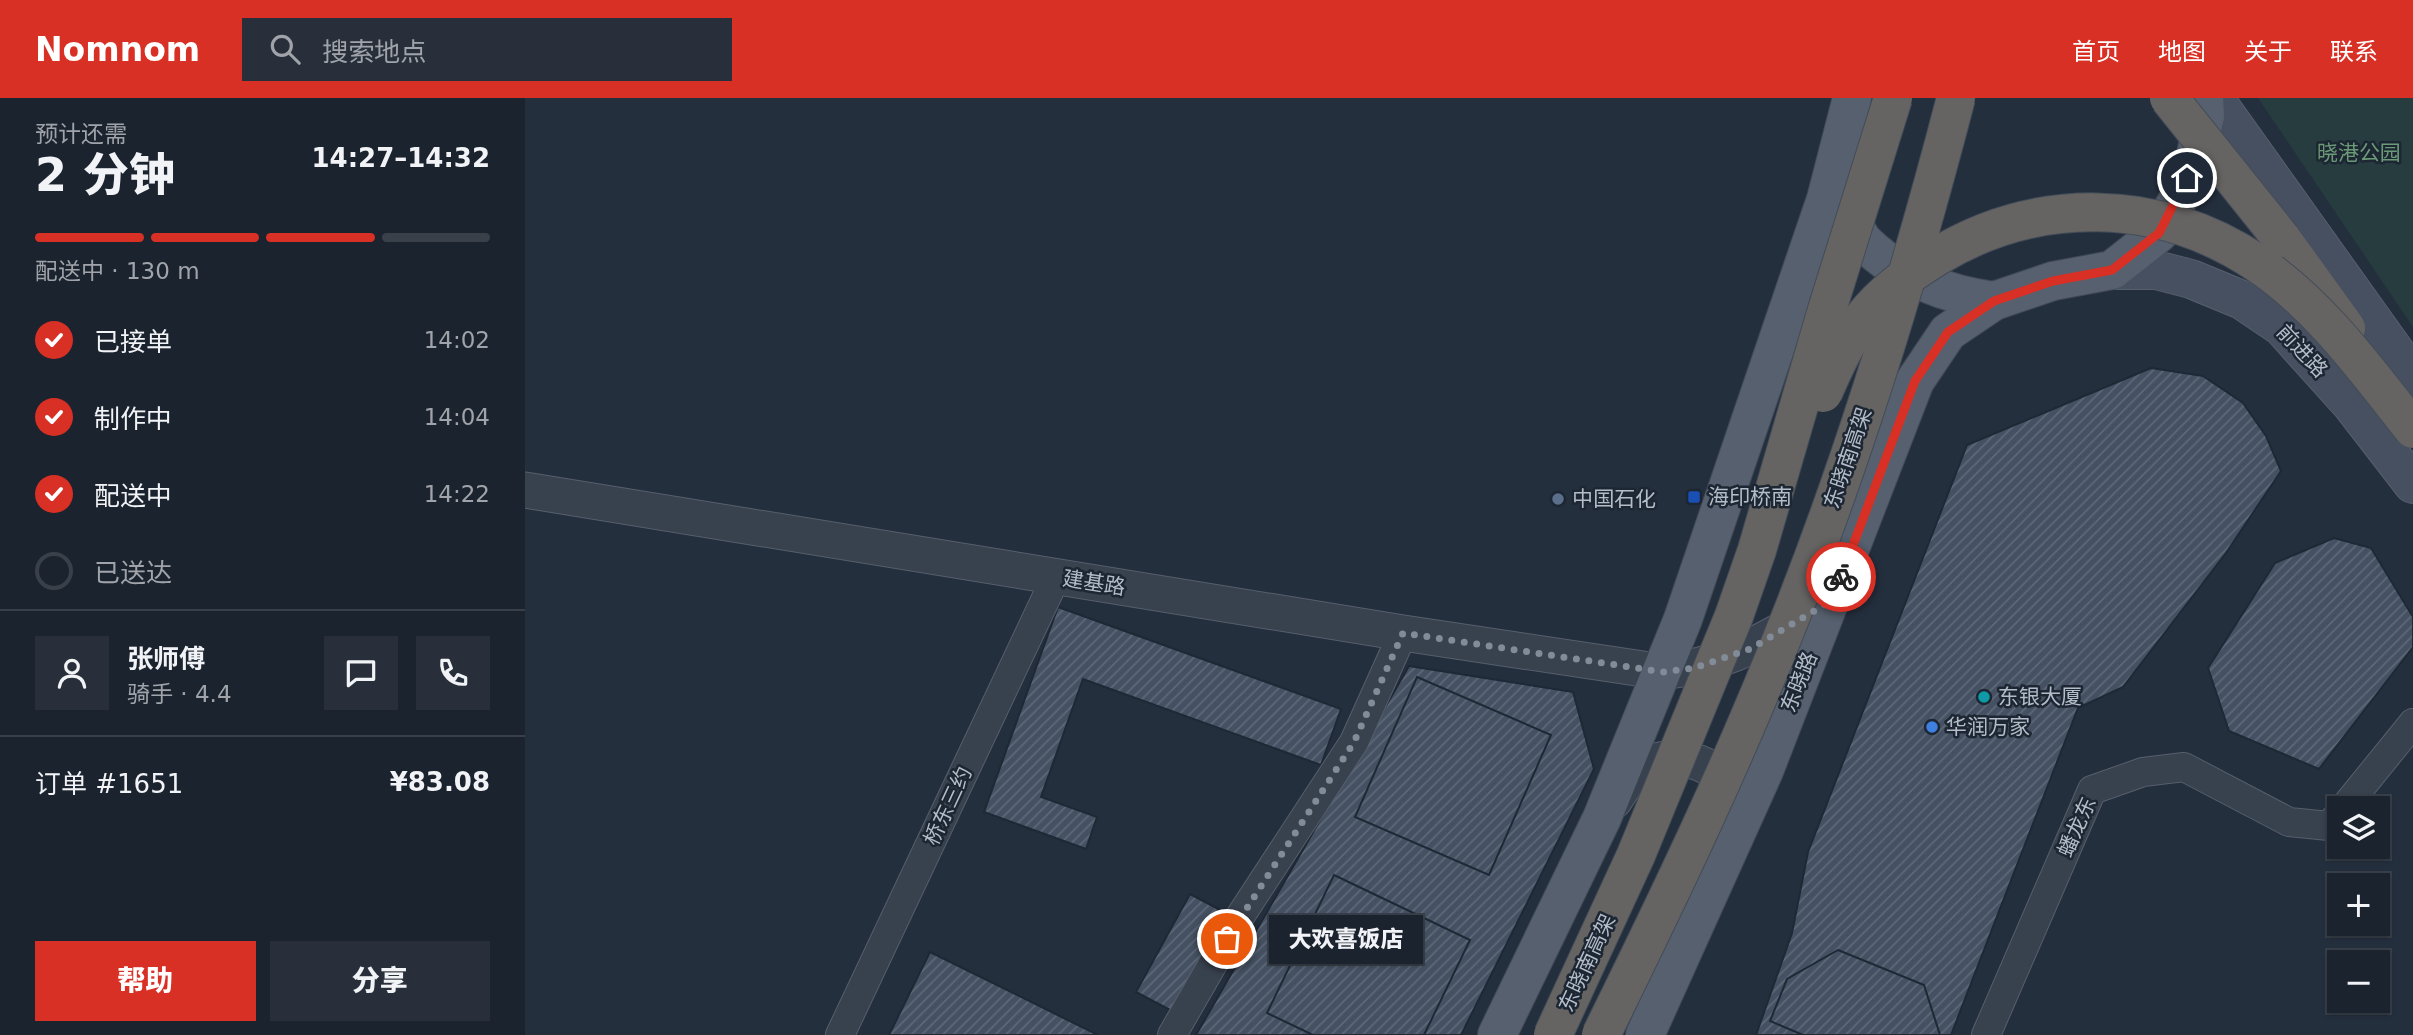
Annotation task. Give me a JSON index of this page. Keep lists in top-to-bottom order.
{
  "streets": {
    "highway": ["东晓南高架"],
    "main road": ["前进路", "东晓路"],
    "street": ["建基路", "桥东三约", "蟠龙东"]
  },
  "crossings": [
    ["前进路", "东晓路"],
    ["建基路", "东晓路"],
    ["建基路", "桥东三约"]
  ],
  "parks": ["晓港公园"],
  "places": {
    "transit": ["海印桥南"],
    "other": [
      "中国石化",
      "东银大厦",
      "华润万家",
      "大欢喜饭店"
    ]
  },
  "page": {
    "header": "Nomnom",
    "search": "搜索地点",
    "nav": [
      "首页",
      "地图",
      "关于",
      "联系"
    ],
    "heading": ["2 分钟", "预计还需", "14:27–14:32"],
    "panel": [
      "张师傅",
      "骑手 · 4.4",
      "订单 #1651",
      "¥83.08"
    ],
    "bar": "配送中 · 130 m",
    "list": [
      ["已接单", "14:02"],
      ["制作中", "14:04"],
      ["配送中", "14:22"],
      "已送达"
    ],
    "map_buttons": ["+", "−"],
    "bubble": "大欢喜饭店",
    "buttons": ["帮助", "分享"]
  }
}
